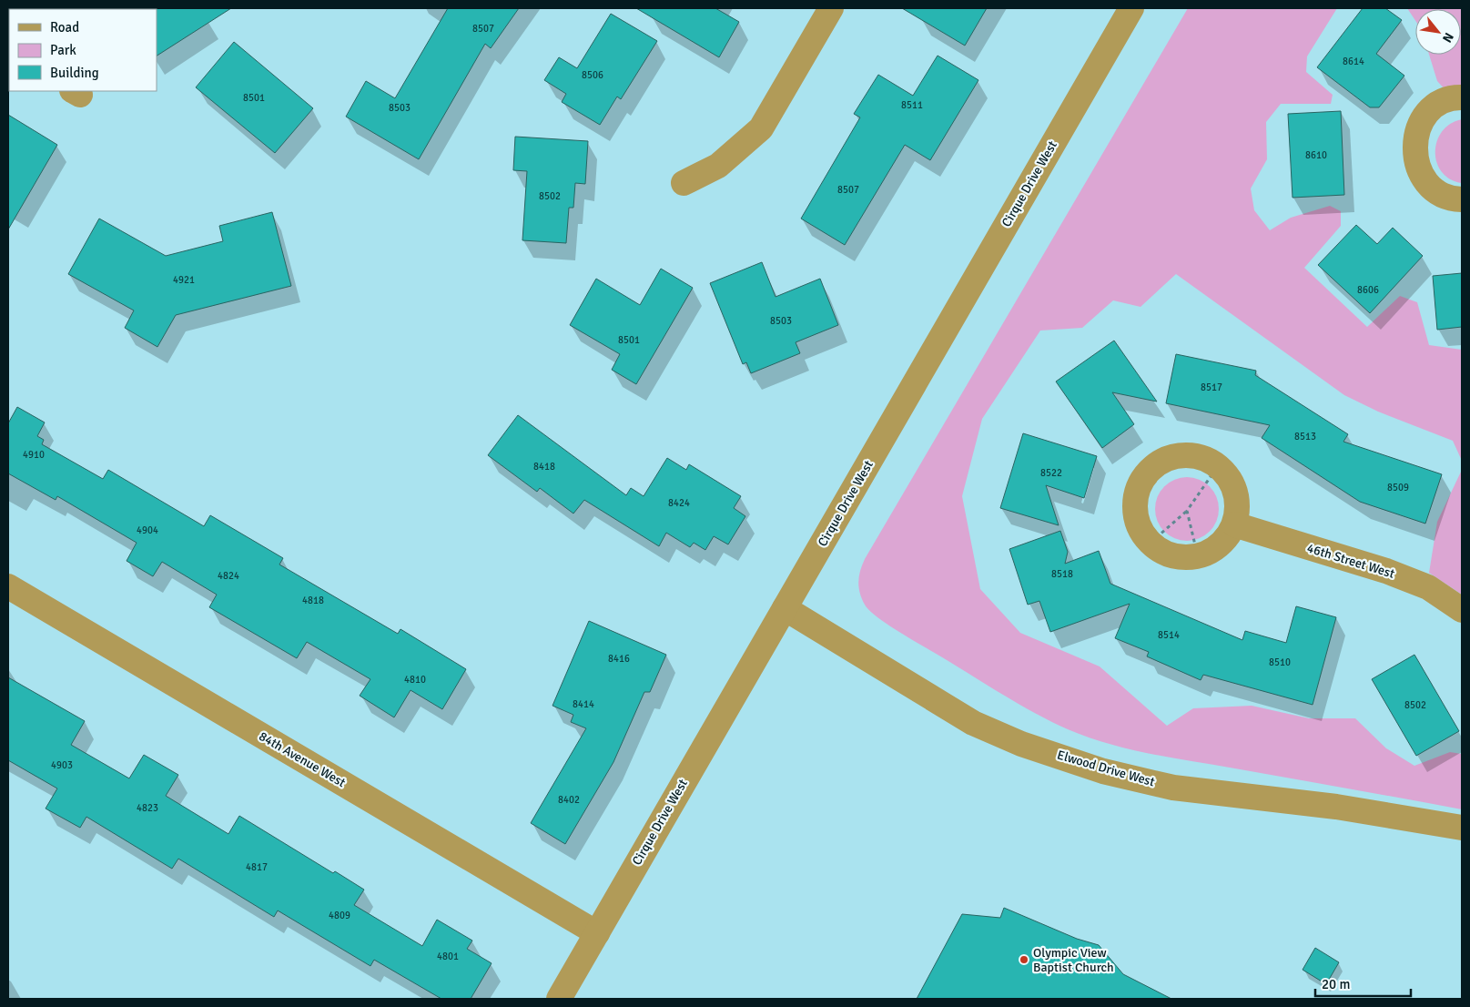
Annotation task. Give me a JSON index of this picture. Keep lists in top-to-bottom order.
{
  "streets": {
    "street": [
      "Cirque Drive West",
      "46th Street West",
      "84th Avenue West",
      "Elwood Drive West"
    ]
  },
  "crossings": [
    ["Cirque Drive West", "84th Avenue West"],
    ["Cirque Drive West", "Elwood Drive West"]
  ],
  "places": ["Olympic View Baptist Church"],
  "house_numbers": [
    "8507",
    "8614",
    "8506",
    "8501",
    "8511",
    "8503",
    "8610",
    "8507",
    "8502",
    "4921",
    "8606",
    "8503",
    "8501",
    "8517",
    "8513",
    "4910",
    "8418",
    "8522",
    "8509",
    "8424",
    "4904",
    "8518",
    "4824",
    "4818",
    "8514",
    "8416",
    "8510",
    "4810",
    "8414",
    "8502",
    "4903",
    "8402",
    "4823",
    "4817",
    "4809",
    "4801"
  ],
  "legend": ["Road", "Park", "Building"],
  "scale_bar": "20 m",
  "north": "bottom right"
}
